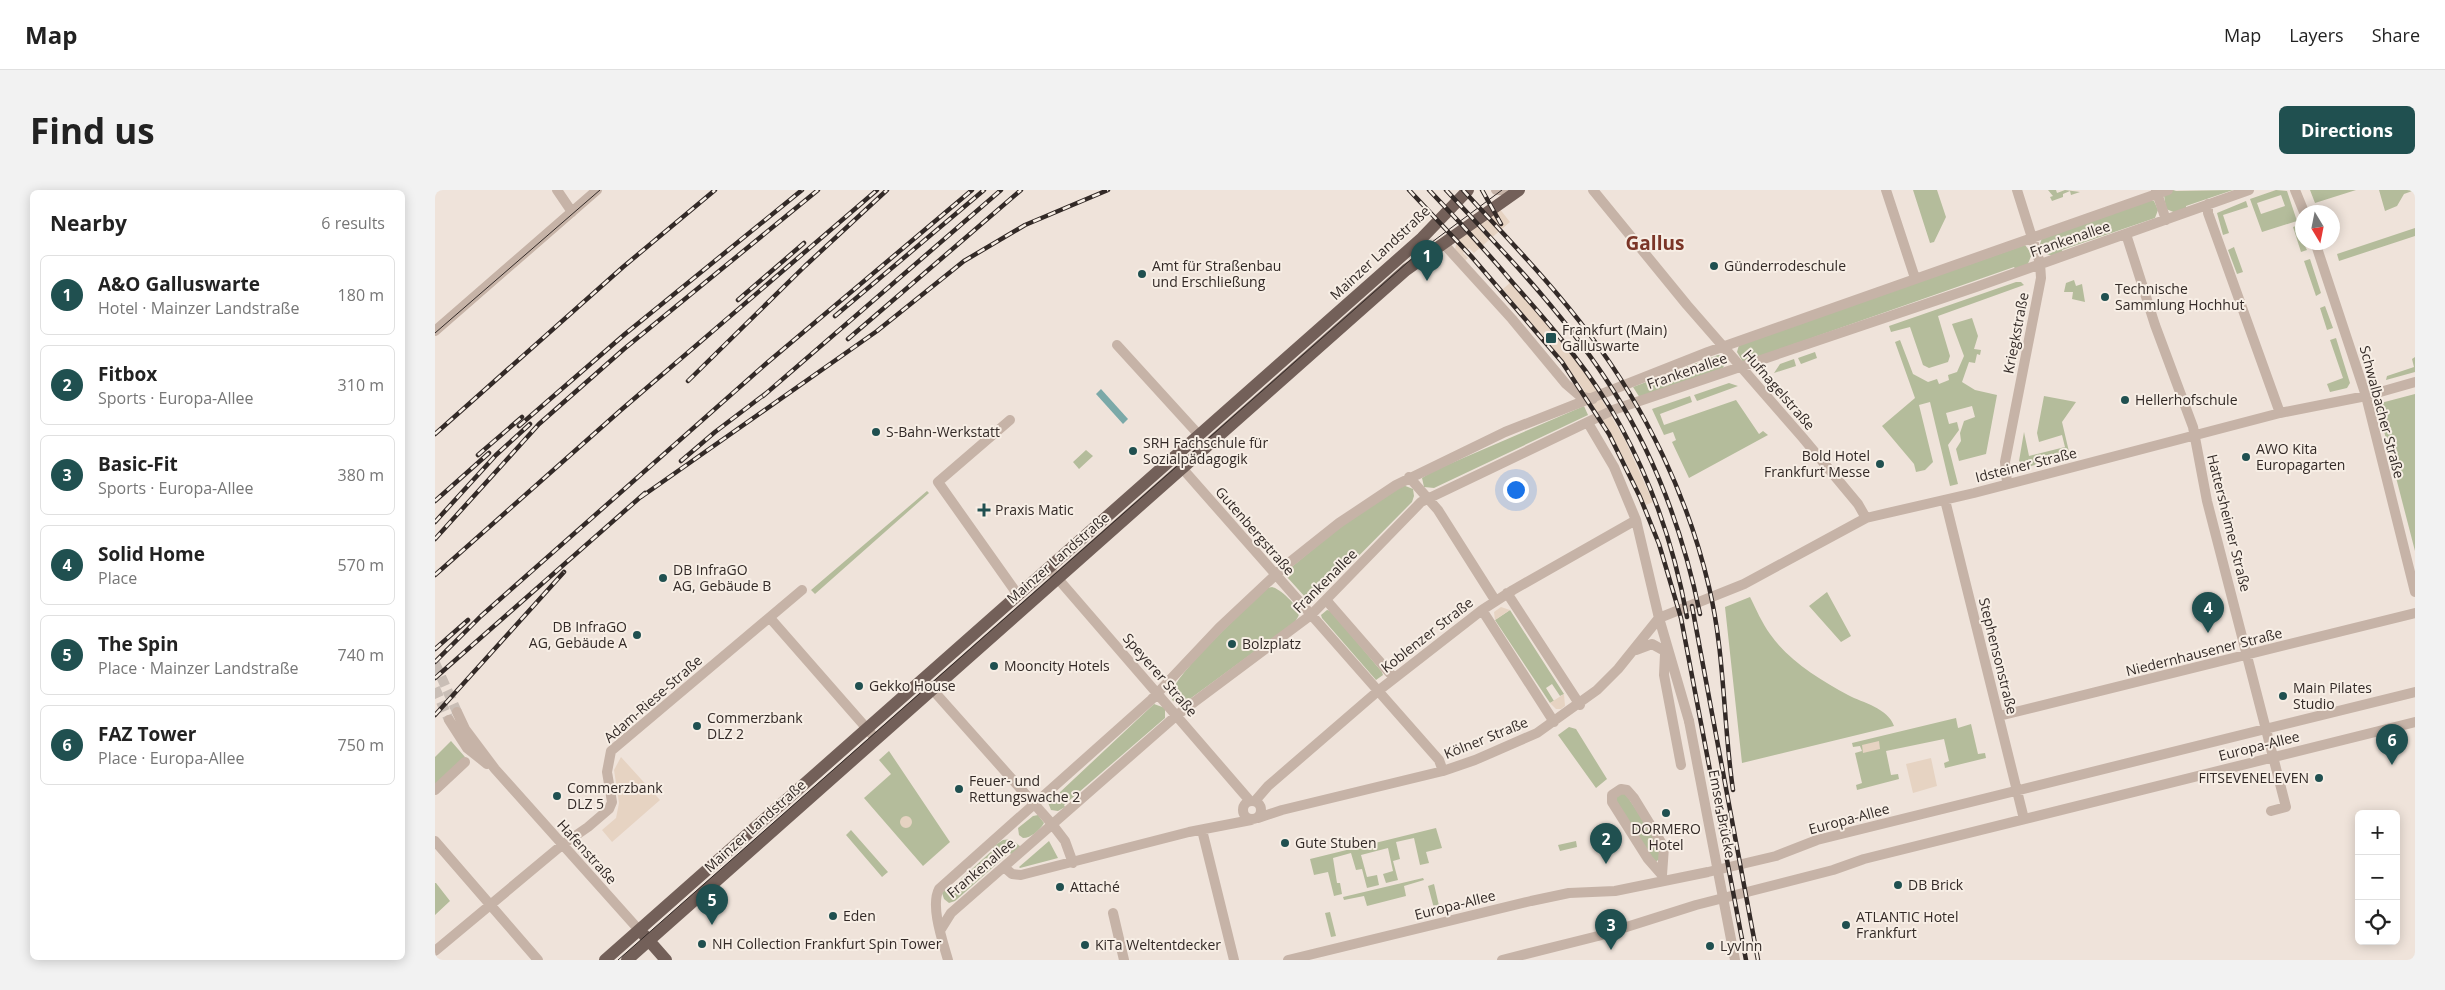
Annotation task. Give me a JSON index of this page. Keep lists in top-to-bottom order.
{
  "streets": {
    "main road": ["Mainzer Landstraße"],
    "street": [
      "Frankenallee",
      "Kriegkstraße",
      "Hufnagelstraße",
      "Schwalbacher Straße",
      "Idsteiner Straße",
      "Hattersheimer Straße",
      "Gutenbergstraße",
      "Koblenzer Straße",
      "Niedernhausener Straße",
      "Stephensonstraße",
      "Speyerer Straße",
      "Adam-Riese-Straße",
      "Kölner Straße",
      "Europa-Allee",
      "Emser Brücke",
      "Hafenstraße"
    ]
  },
  "crossings": [
    ["Frankenallee", "Kriegkstraße"],
    ["Frankenallee", "Hufnagelstraße"],
    ["Frankenallee", "Hattersheimer Straße"],
    ["Frankenallee", "Gutenbergstraße"],
    ["Frankenallee", "Speyerer Straße"],
    ["Frankenallee", "Kölner Straße"],
    ["Mainzer Landstraße", "Gutenbergstraße"],
    ["Mainzer Landstraße", "Speyerer Straße"],
    ["Mainzer Landstraße", "Hafenstraße"],
    ["Kriegkstraße", "Idsteiner Straße"],
    ["Hufnagelstraße", "Idsteiner Straße"],
    ["Schwalbacher Straße", "Idsteiner Straße"],
    ["Idsteiner Straße", "Hattersheimer Straße"],
    ["Idsteiner Straße", "Stephensonstraße"],
    ["Idsteiner Straße", "Kölner Straße"],
    ["Idsteiner Straße", "Emser Brücke"],
    ["Hattersheimer Straße", "Niedernhausener Straße"],
    ["Hattersheimer Straße", "Europa-Allee"],
    ["Gutenbergstraße", "Koblenzer Straße"],
    ["Gutenbergstraße", "Kölner Straße"],
    ["Koblenzer Straße", "Speyerer Straße"],
    ["Koblenzer Straße", "Kölner Straße"],
    ["Niedernhausener Straße", "Stephensonstraße"],
    ["Stephensonstraße", "Europa-Allee"],
    ["Speyerer Straße", "Kölner Straße"],
    ["Adam-Riese-Straße", "Hafenstraße"],
    ["Kölner Straße", "Emser Brücke"]
  ],
  "districts": ["Gallus"],
  "places": {
    "other": [
      "Günderrodeschule",
      "Amt für Straßenbau und Erschließung",
      "Technische Sammlung Hochhut",
      "Hellerhofschule",
      "S-Bahn-Werkstatt",
      "SRH Fachschule für Sozialpädagogik",
      "AWO Kita Europagarten",
      "Bold Hotel Frankfurt Messe",
      "DB InfraGO AG, Gebäude B",
      "DB InfraGO AG, Gebäude A",
      "Bolzplatz",
      "Mooncity Hotels",
      "Gekko House",
      "Main Pilates Studio",
      "Commerzbank DLZ 2",
      "FITSEVENELEVEN",
      "Feuer- und Rettungswache 2",
      "Commerzbank DLZ 5",
      "DORMERO Hotel",
      "Gute Stuben",
      "DB Brick",
      "Attaché",
      "Eden",
      "ATLANTIC Hotel Frankfurt",
      "NH Collection Frankfurt Spin Tower",
      "KiTa Weltentdecker",
      "LyvInn"
    ],
    "transit": ["Frankfurt (Main) Galluswarte"],
    "health": ["Praxis Matic"]
  },
  "north": "bottom",
  "page": {
    "header": "Map",
    "nav": ["Map", "Layers", "Share"],
    "buttons": "Directions",
    "title": "Find us",
    "heading": ["Nearby", "6 results"],
    "pins": [
      "1",
      "4",
      "6",
      "2",
      "5",
      "3"
    ],
    "list": [
      {
        "mark": "1",
        "name": "A&O Galluswarte",
        "note": "Hotel · Mainzer Landstraße",
        "value": "180 m"
      },
      {
        "mark": "2",
        "name": "Fitbox",
        "note": "Sports · Europa-Allee",
        "value": "310 m"
      },
      {
        "mark": "3",
        "name": "Basic-Fit",
        "note": "Sports · Europa-Allee",
        "value": "380 m"
      },
      {
        "mark": "4",
        "name": "Solid Home",
        "note": "Place",
        "value": "570 m"
      },
      {
        "mark": "5",
        "name": "The Spin",
        "note": "Place · Mainzer Landstraße",
        "value": "740 m"
      },
      {
        "mark": "6",
        "name": "FAZ Tower",
        "note": "Place · Europa-Allee",
        "value": "750 m"
      }
    ],
    "map_buttons": ["+", "−"]
  }
}
